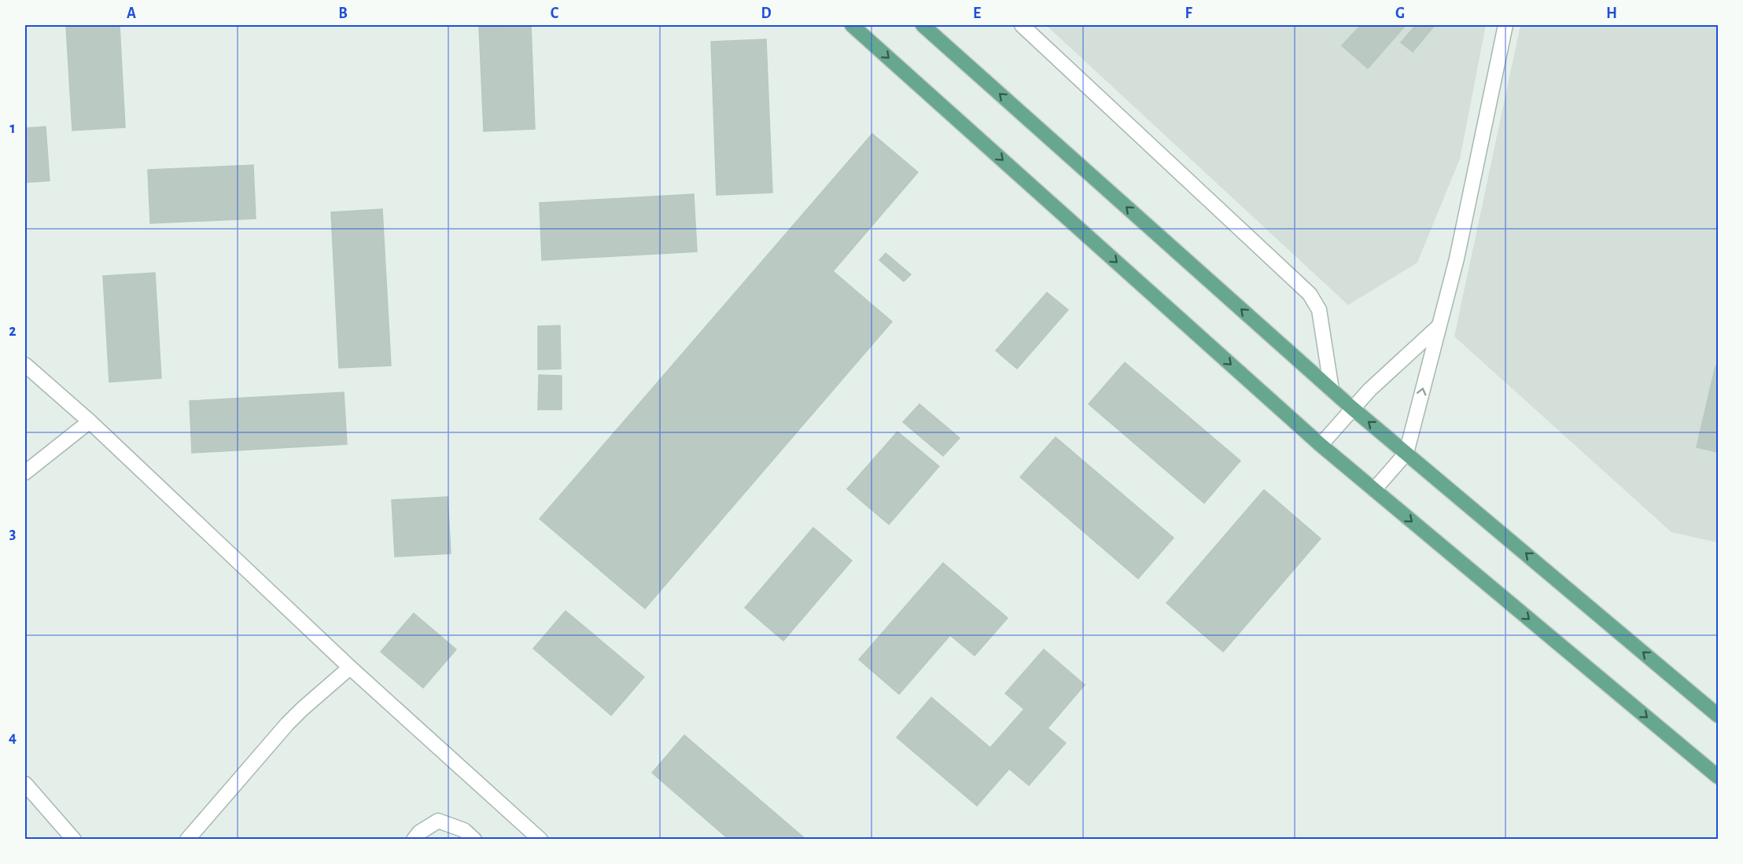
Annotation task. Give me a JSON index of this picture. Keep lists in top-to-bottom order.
{
  "grid": {
    "columns": [
      "A",
      "B",
      "C",
      "D",
      "E",
      "F",
      "G",
      "H"
    ],
    "rows": [
      "1",
      "2",
      "3",
      "4"
    ]
  }
}
